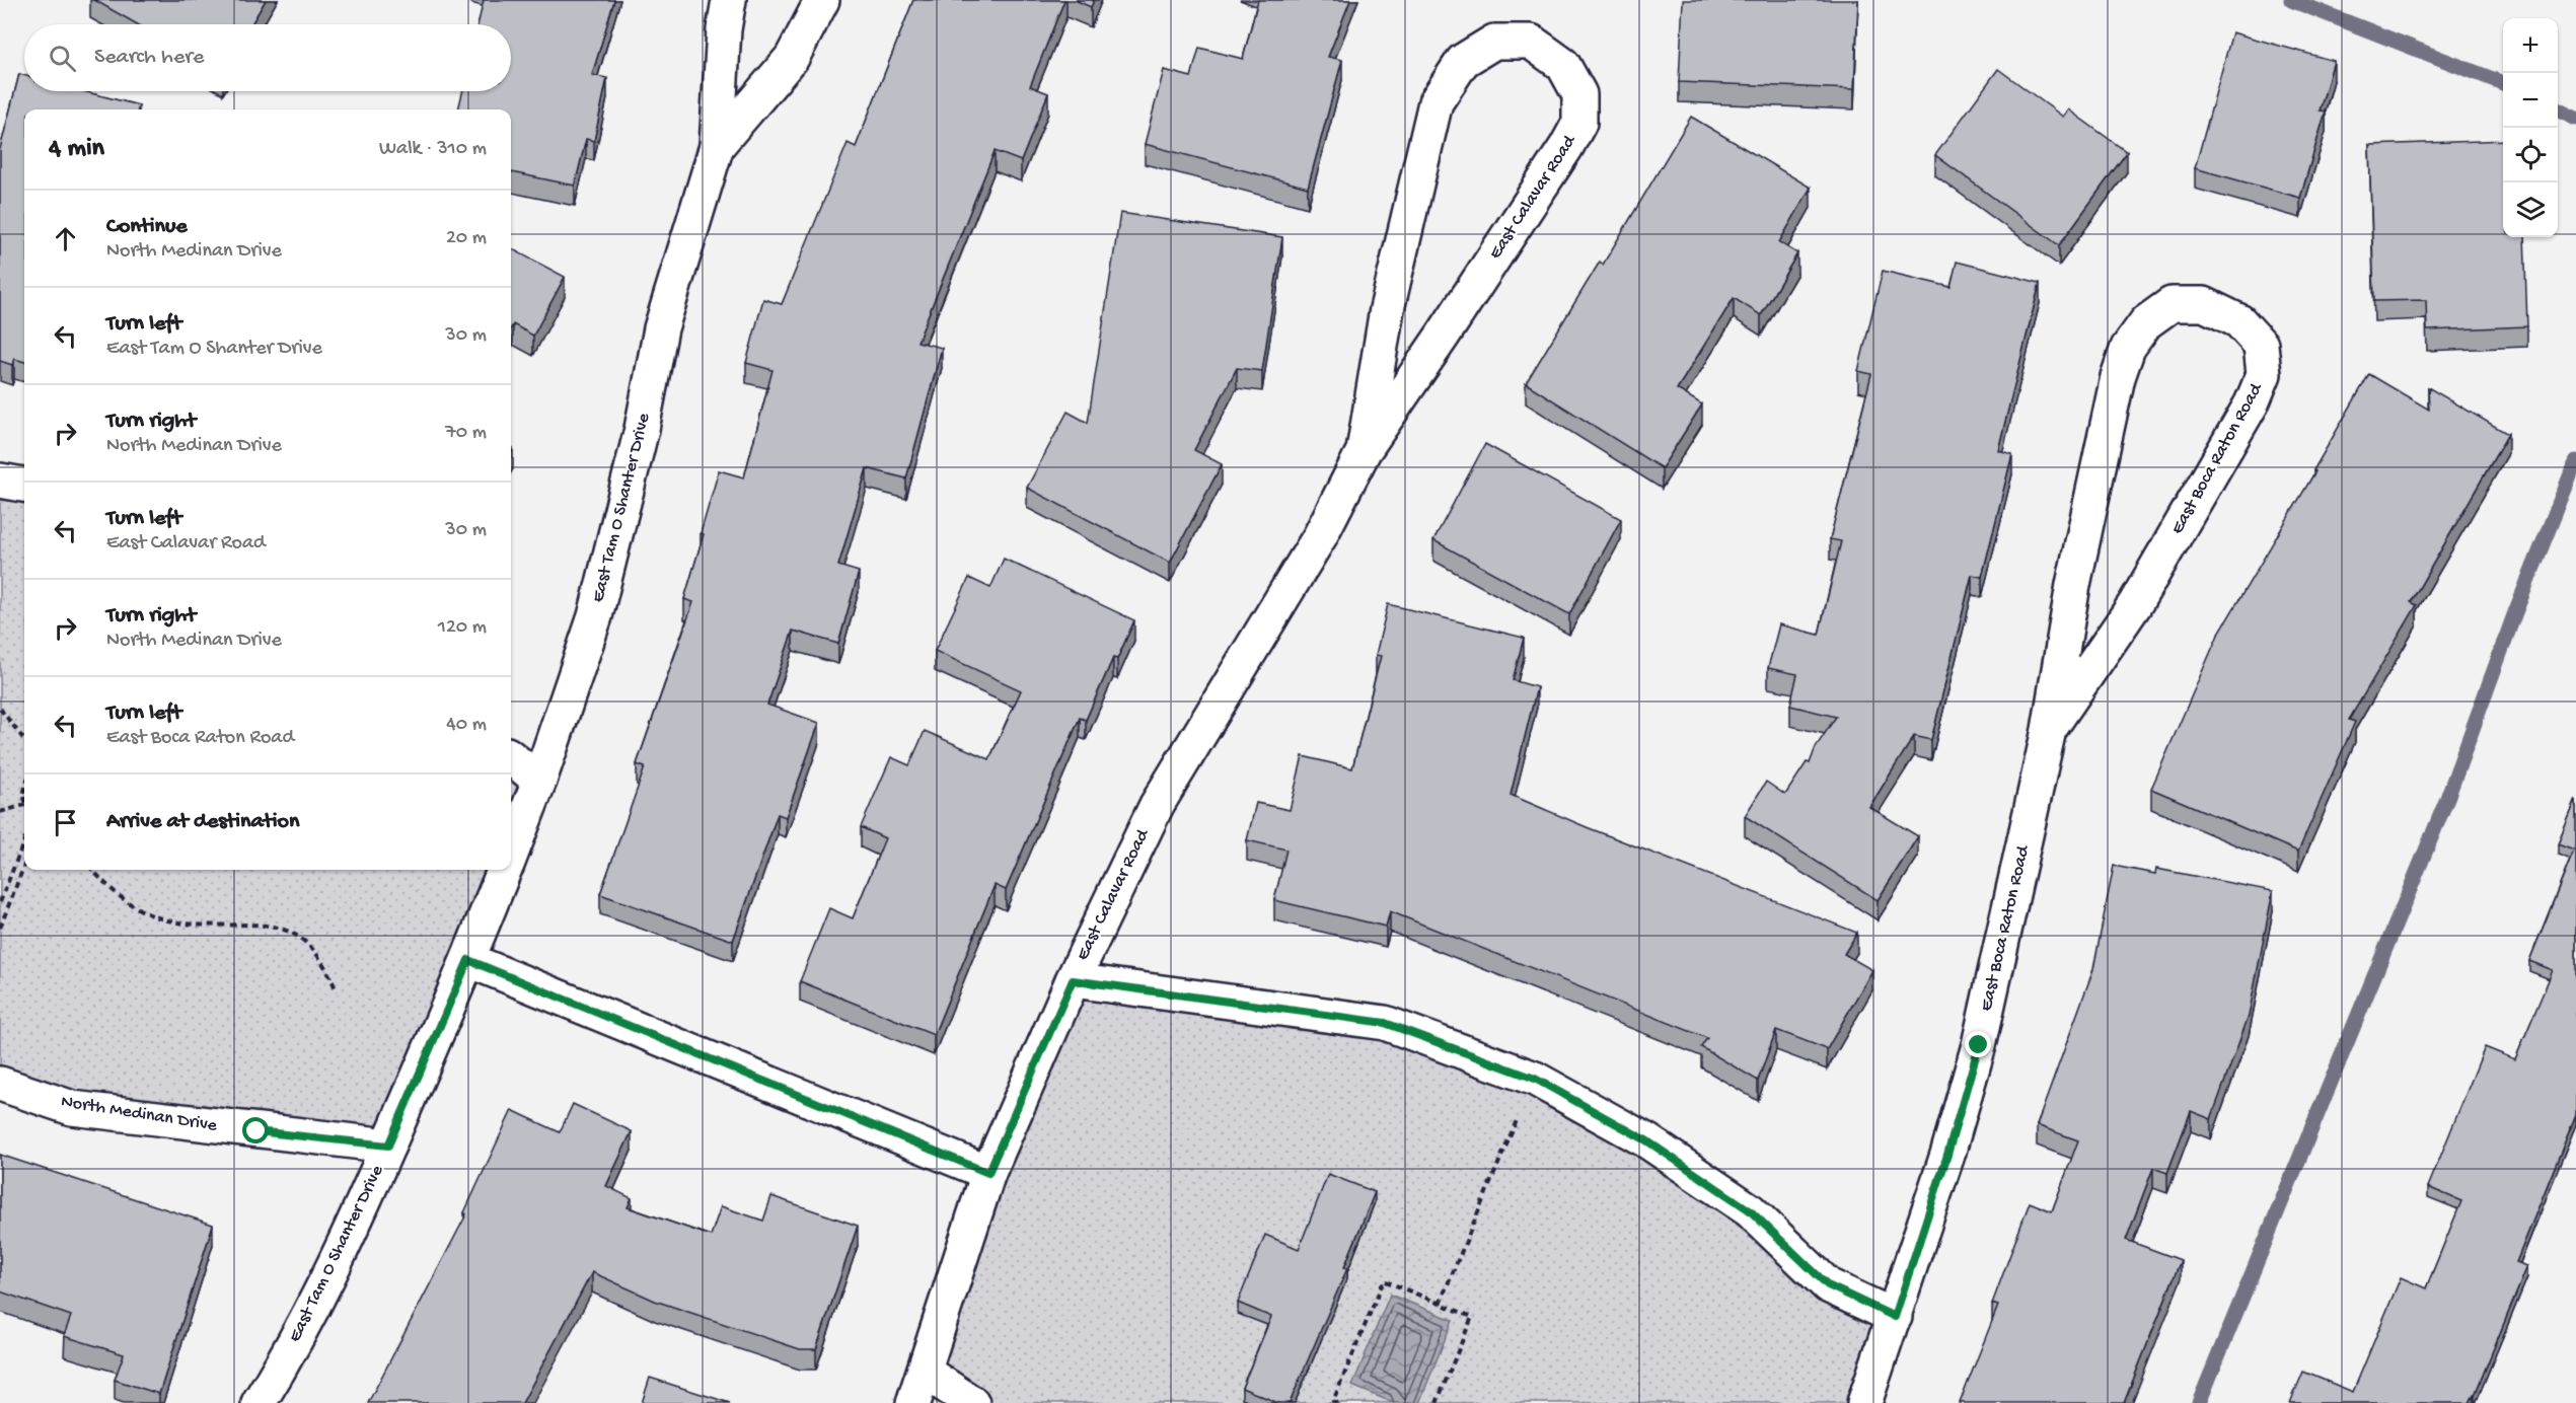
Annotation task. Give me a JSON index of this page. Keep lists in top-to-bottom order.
{
  "streets": {
    "street": [
      "East Calavar Road",
      "East Boca Raton Road",
      "East Tam O Shanter Drive",
      "North Medinan Drive"
    ]
  },
  "crossings": [
    ["East Tam O Shanter Drive", "North Medinan Drive"]
  ],
  "page": {
    "map_buttons": ["+", "−"],
    "search": "Search here",
    "heading": ["4 min", "Walk · 310 m"],
    "list": [
      ["Continue", "North Medinan Drive", "20 m"],
      ["Turn left", "East Tam O Shanter Drive", "30 m"],
      ["Turn right", "North Medinan Drive", "70 m"],
      ["Turn left", "East Calavar Road", "30 m"],
      ["Turn right", "North Medinan Drive", "120 m"],
      ["Turn left", "East Boca Raton Road", "40 m"],
      "Arrive at destination"
    ]
  }
}
